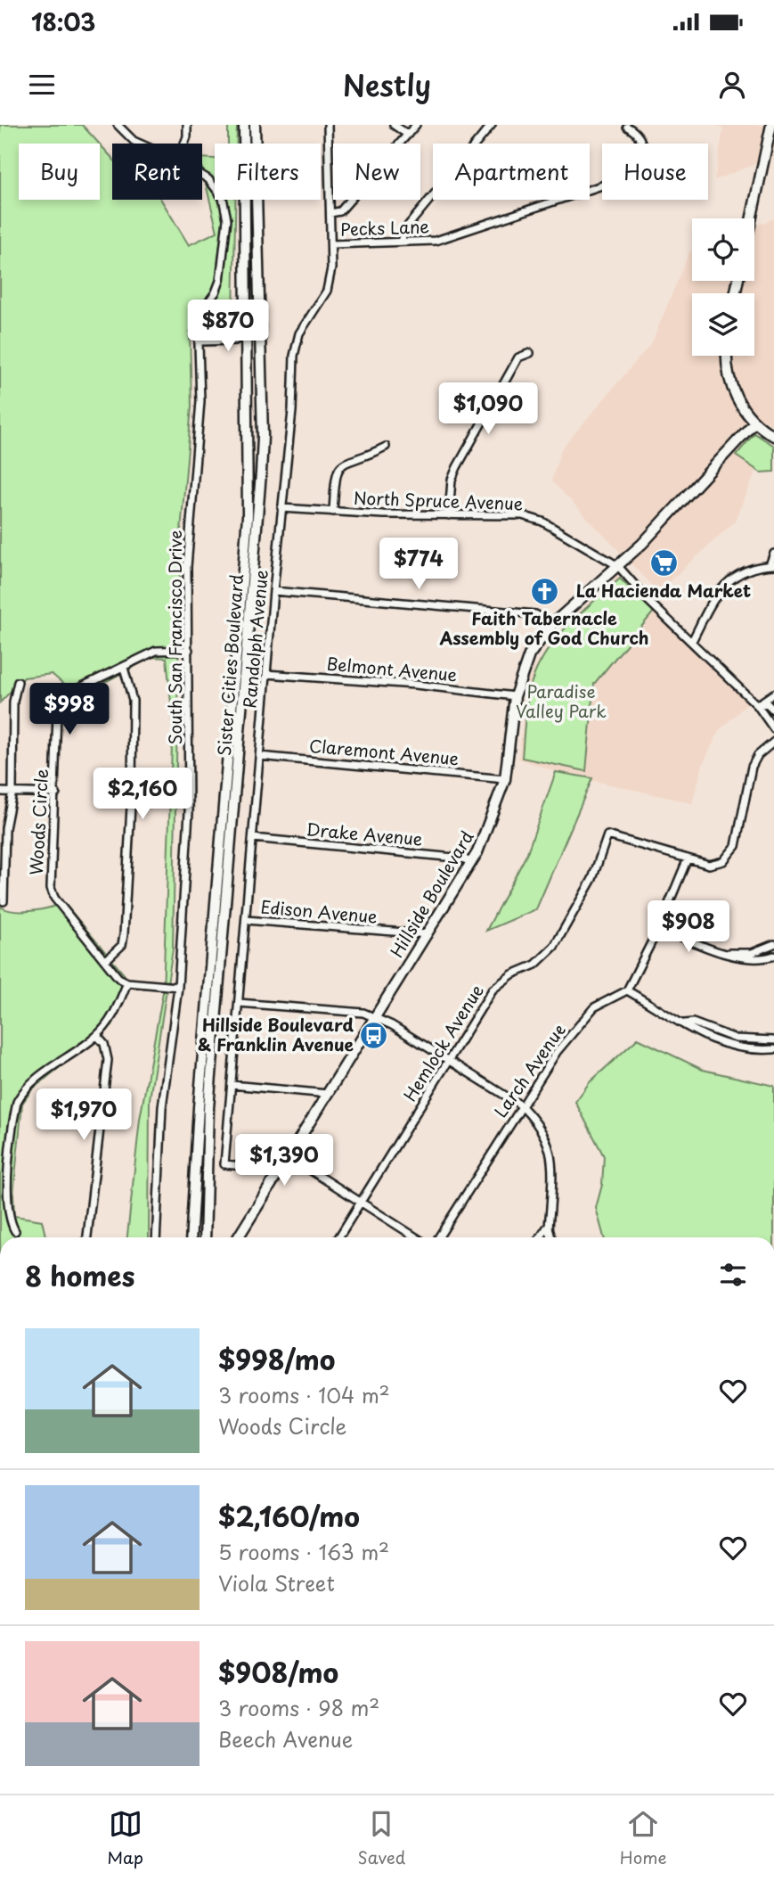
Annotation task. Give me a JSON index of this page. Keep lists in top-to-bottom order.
{
  "streets": {
    "main road": ["Sister Cities Boulevard", "Hillside Boulevard"],
    "street": [
      "Pecks Lane",
      "North Spruce Avenue",
      "South San Francisco Drive",
      "Randolph Avenue",
      "Belmont Avenue",
      "Claremont Avenue",
      "Woods Circle",
      "Drake Avenue",
      "Edison Avenue",
      "Hemlock Avenue",
      "Larch Avenue"
    ]
  },
  "crossings": [
    ["Pecks Lane", "Randolph Avenue"],
    ["North Spruce Avenue", "Randolph Avenue"],
    ["North Spruce Avenue", "Hillside Boulevard"],
    ["South San Francisco Drive", "Woods Circle"],
    ["Randolph Avenue", "Belmont Avenue"],
    ["Randolph Avenue", "Claremont Avenue"],
    ["Randolph Avenue", "Drake Avenue"],
    ["Randolph Avenue", "Hillside Boulevard"],
    ["Randolph Avenue", "Edison Avenue"],
    ["Belmont Avenue", "Hillside Boulevard"],
    ["Claremont Avenue", "Hillside Boulevard"],
    ["Drake Avenue", "Hillside Boulevard"],
    ["Hillside Boulevard", "Edison Avenue"]
  ],
  "parks": ["Paradise Valley Park"],
  "places": {
    "supermarket": ["La Hacienda Market"],
    "church": ["Faith Tabernacle Assembly of God Church"],
    "bus stop": ["Hillside Boulevard & Franklin Avenue"]
  },
  "page": {
    "status": "18:03",
    "header": "Nestly",
    "chip": [
      "Buy",
      "Rent",
      "Filters",
      "New",
      "Apartment",
      "House"
    ],
    "price": [
      "$870",
      "$1,090",
      "$774",
      "$998",
      "$2,160",
      "$908",
      "$1,970",
      "$1,390"
    ],
    "heading": "8 homes",
    "list": [
      {
        "name": "$998/mo",
        "note": "3 rooms · 104 m² · Woods Circle"
      },
      {
        "name": "$2,160/mo",
        "note": "5 rooms · 163 m² · Viola Street"
      },
      {
        "name": "$908/mo",
        "note": "3 rooms · 98 m² · Beech Avenue"
      }
    ],
    "tabs": ["Map", "Saved", "Home"]
  }
}
